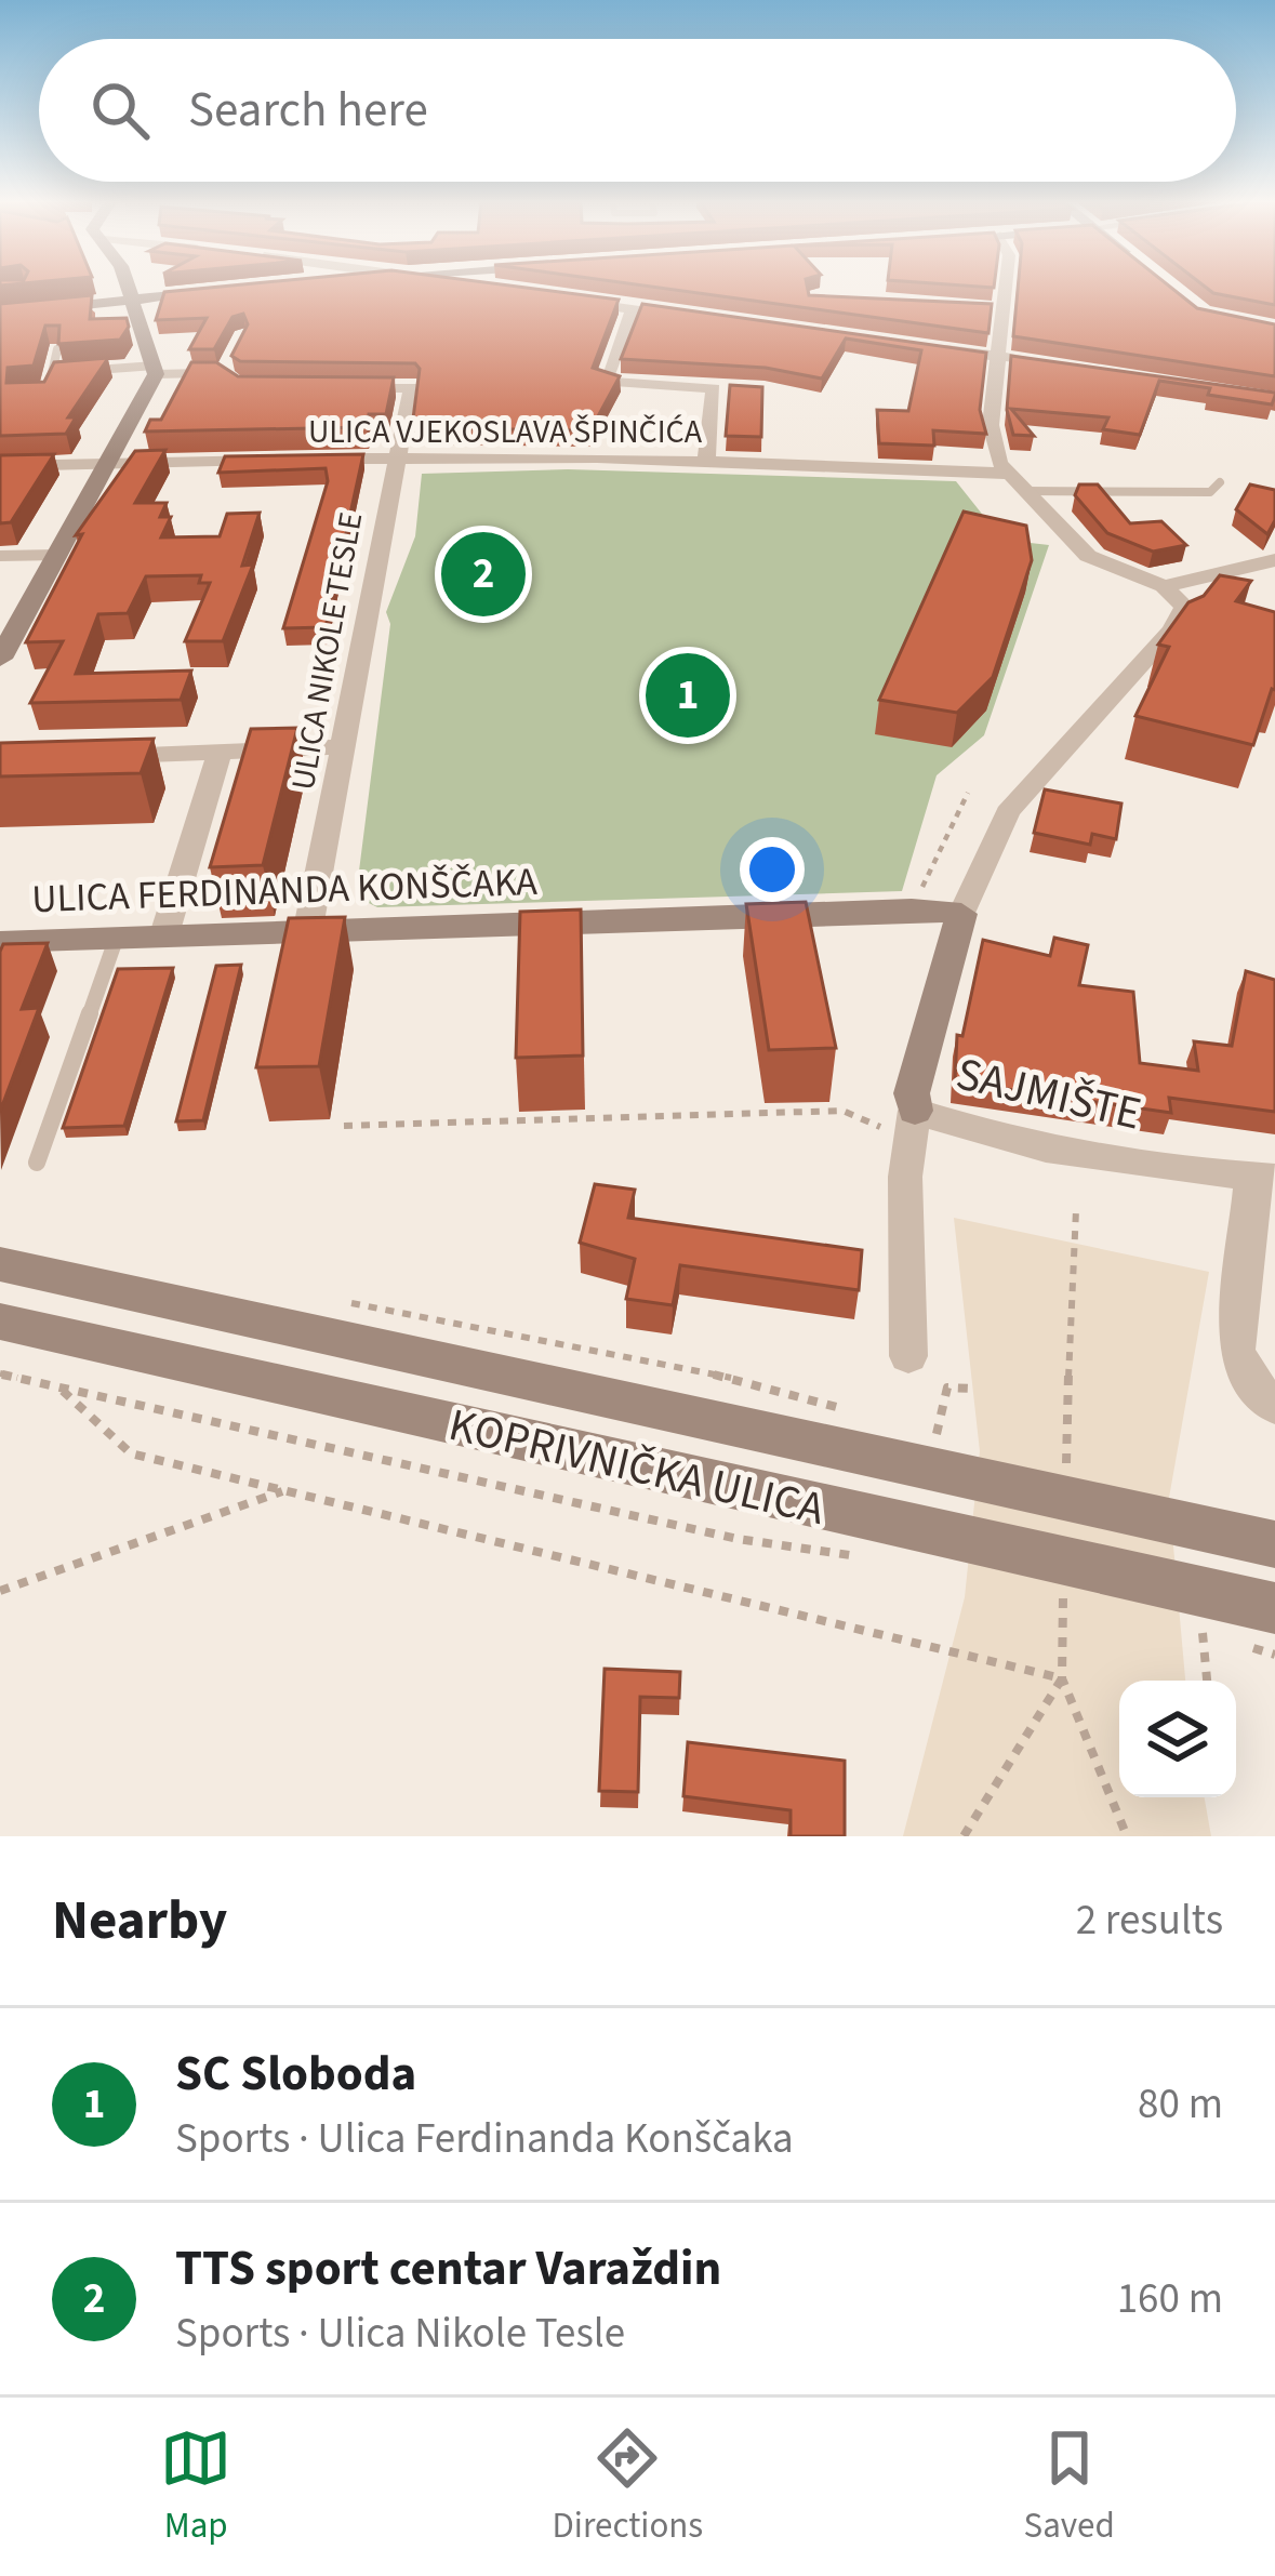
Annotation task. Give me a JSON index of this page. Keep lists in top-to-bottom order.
{
  "streets": {
    "main road": ["ULICA FERDINANDA KONŠČAKA", "KOPRIVNIČKA ULICA"],
    "street": ["ULICA VJEKOSLAVA ŠPINČIĆA", "ULICA NIKOLE TESLE", "SAJMIŠTE"]
  },
  "crossings": [
    ["ULICA VJEKOSLAVA ŠPINČIĆA", "ULICA NIKOLE TESLE"],
    ["ULICA NIKOLE TESLE", "ULICA FERDINANDA KONŠČAKA"]
  ],
  "page": {
    "search": "Search here",
    "pins": ["2", "1"],
    "heading": ["Nearby", "2 results"],
    "list": [
      {
        "mark": "1",
        "name": "SC Sloboda",
        "note": "Sports · Ulica Ferdinanda Konščaka",
        "value": "80 m"
      },
      {
        "mark": "2",
        "name": "TTS sport centar Varaždin",
        "note": "Sports · Ulica Nikole Tesle",
        "value": "160 m"
      }
    ],
    "nav": ["Map", "Directions", "Saved"]
  }
}
